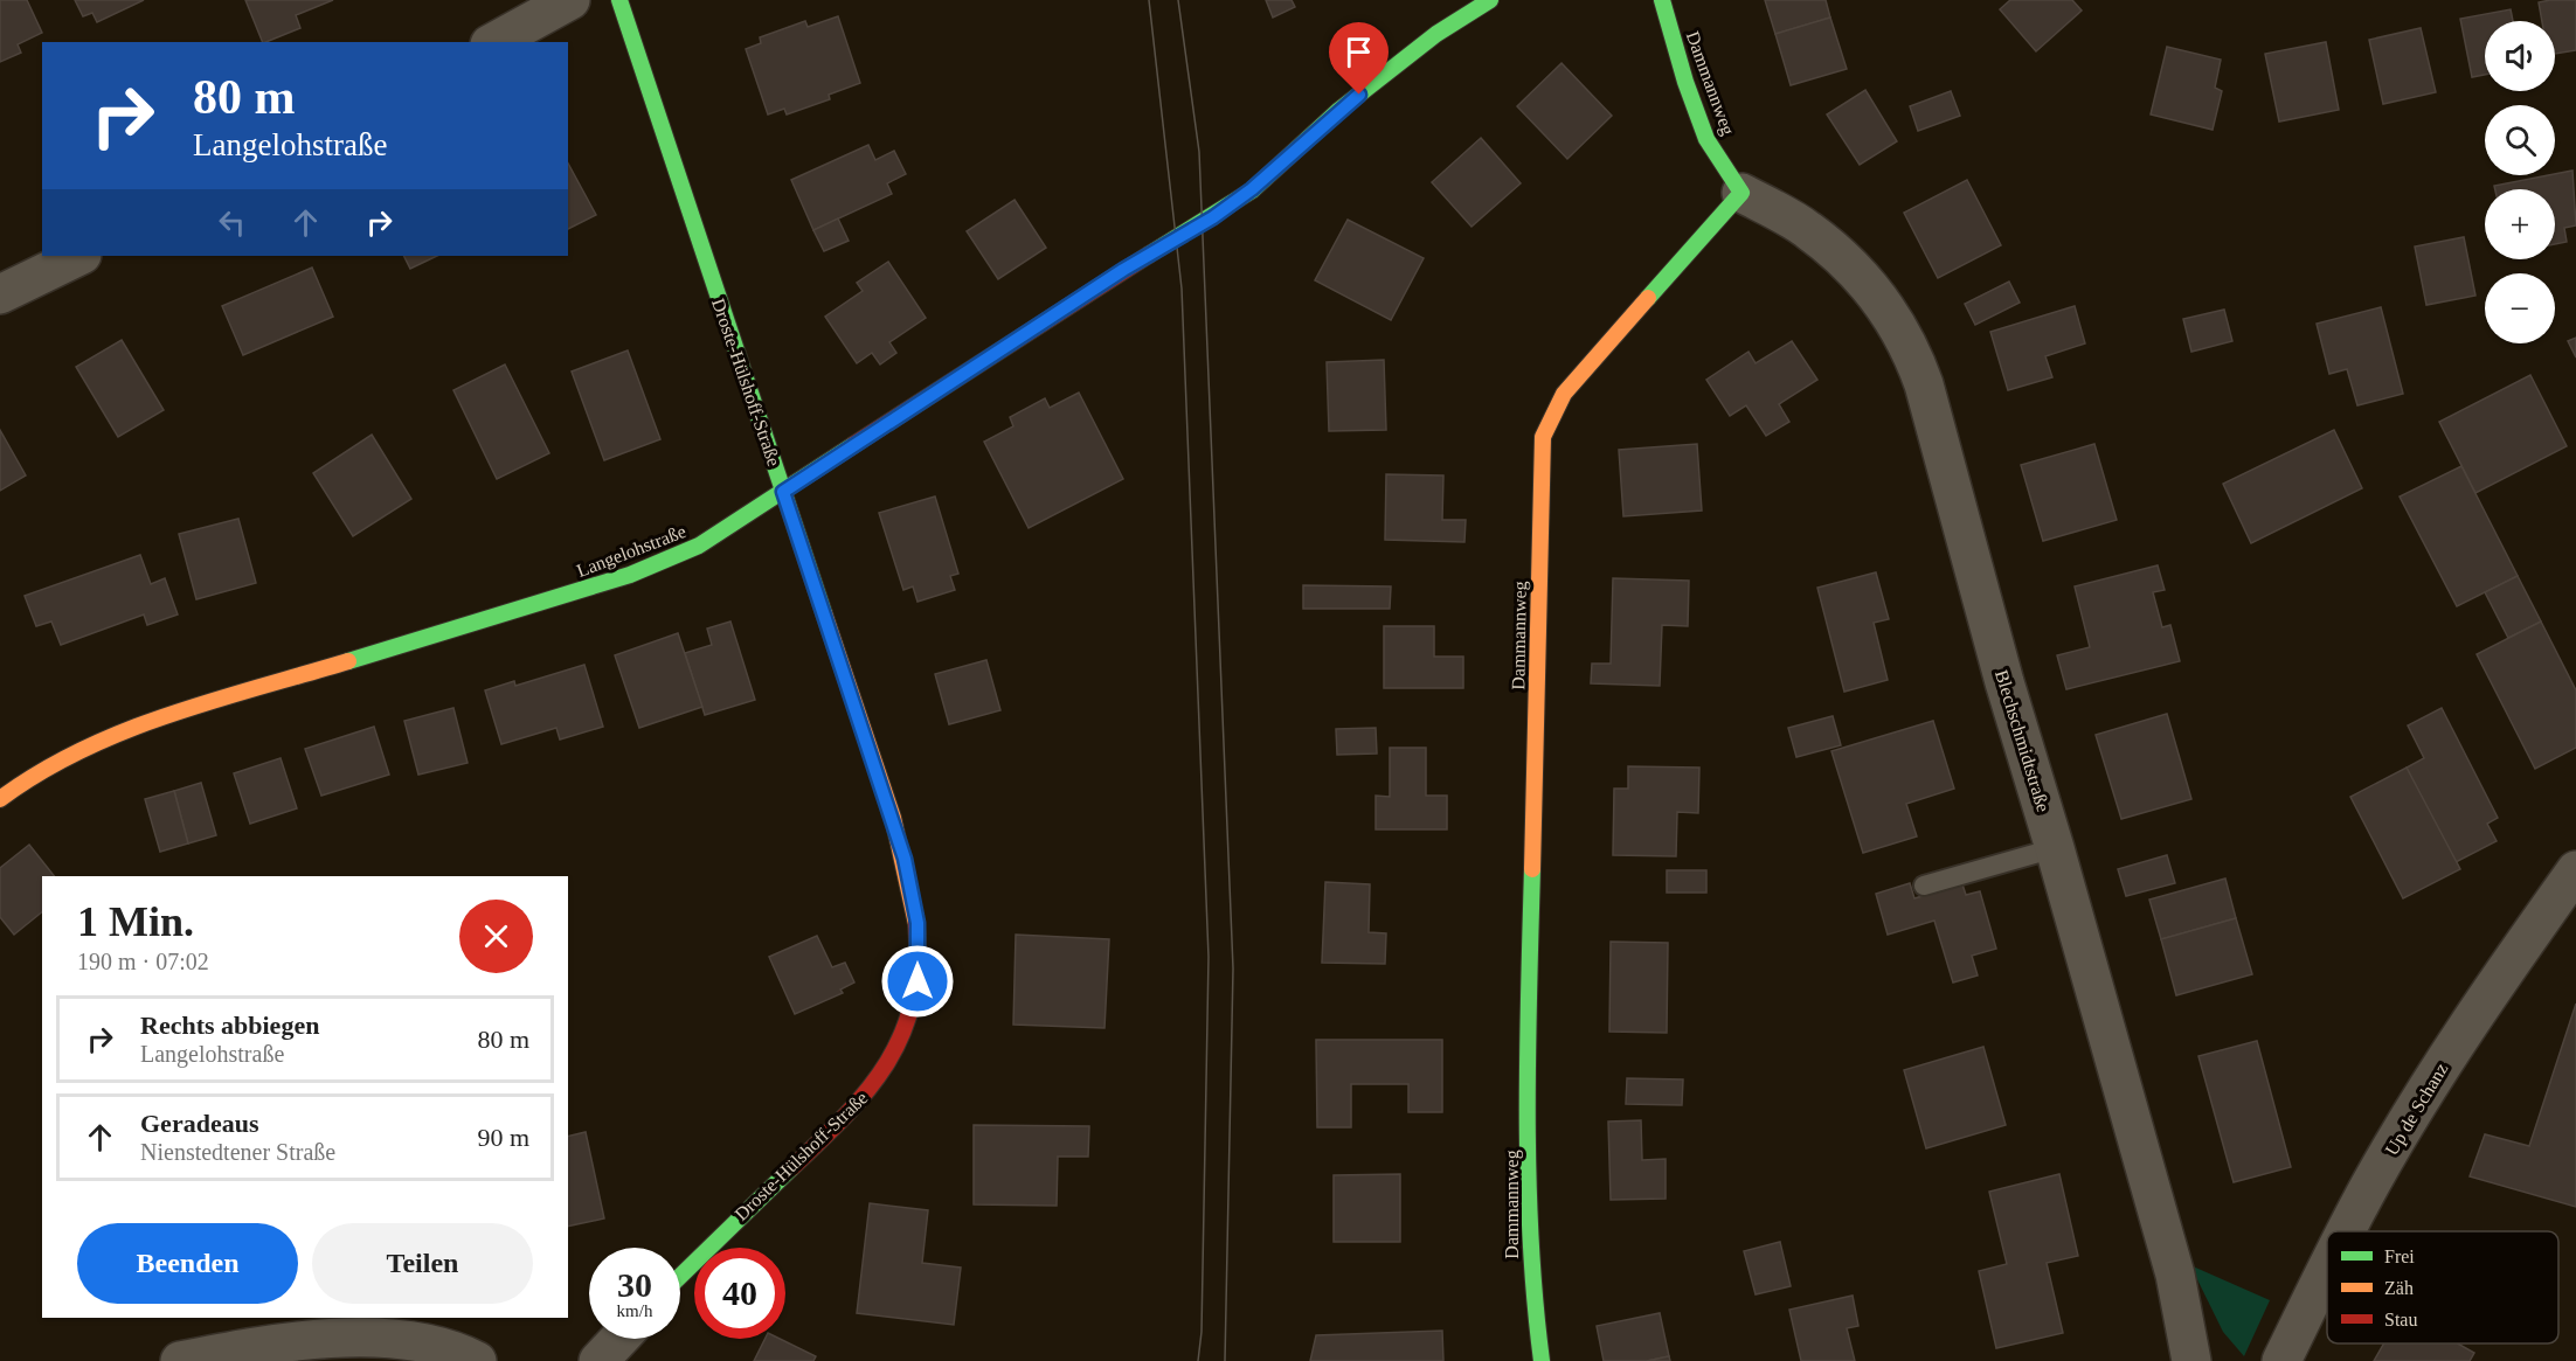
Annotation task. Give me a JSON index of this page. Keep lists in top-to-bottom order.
{
  "streets": {
    "street": [
      "Dammannweg",
      "Droste-Hülshoff-Straße",
      "Langelohstraße",
      "Blechschmidtstraße",
      "Up de Schanz"
    ]
  },
  "crossings": [
    ["Dammannweg", "Blechschmidtstraße"],
    ["Droste-Hülshoff-Straße", "Langelohstraße"]
  ],
  "legend": ["Frei", "Zäh", "Stau"],
  "page": {
    "map_buttons": ["+", "−"],
    "turn": ["80 m", "Langelohstraße"],
    "heading": ["1 Min.", "190 m · 07:02"],
    "list": [
      {
        "name": "Rechts abbiegen",
        "note": "Langelohstraße",
        "value": "80 m"
      },
      {
        "name": "Geradeaus",
        "note": "Nienstedtener Straße",
        "value": "90 m"
      }
    ],
    "buttons": ["Beenden", "Teilen"],
    "speed": "30 km/h",
    "limit": "40"
  }
}
